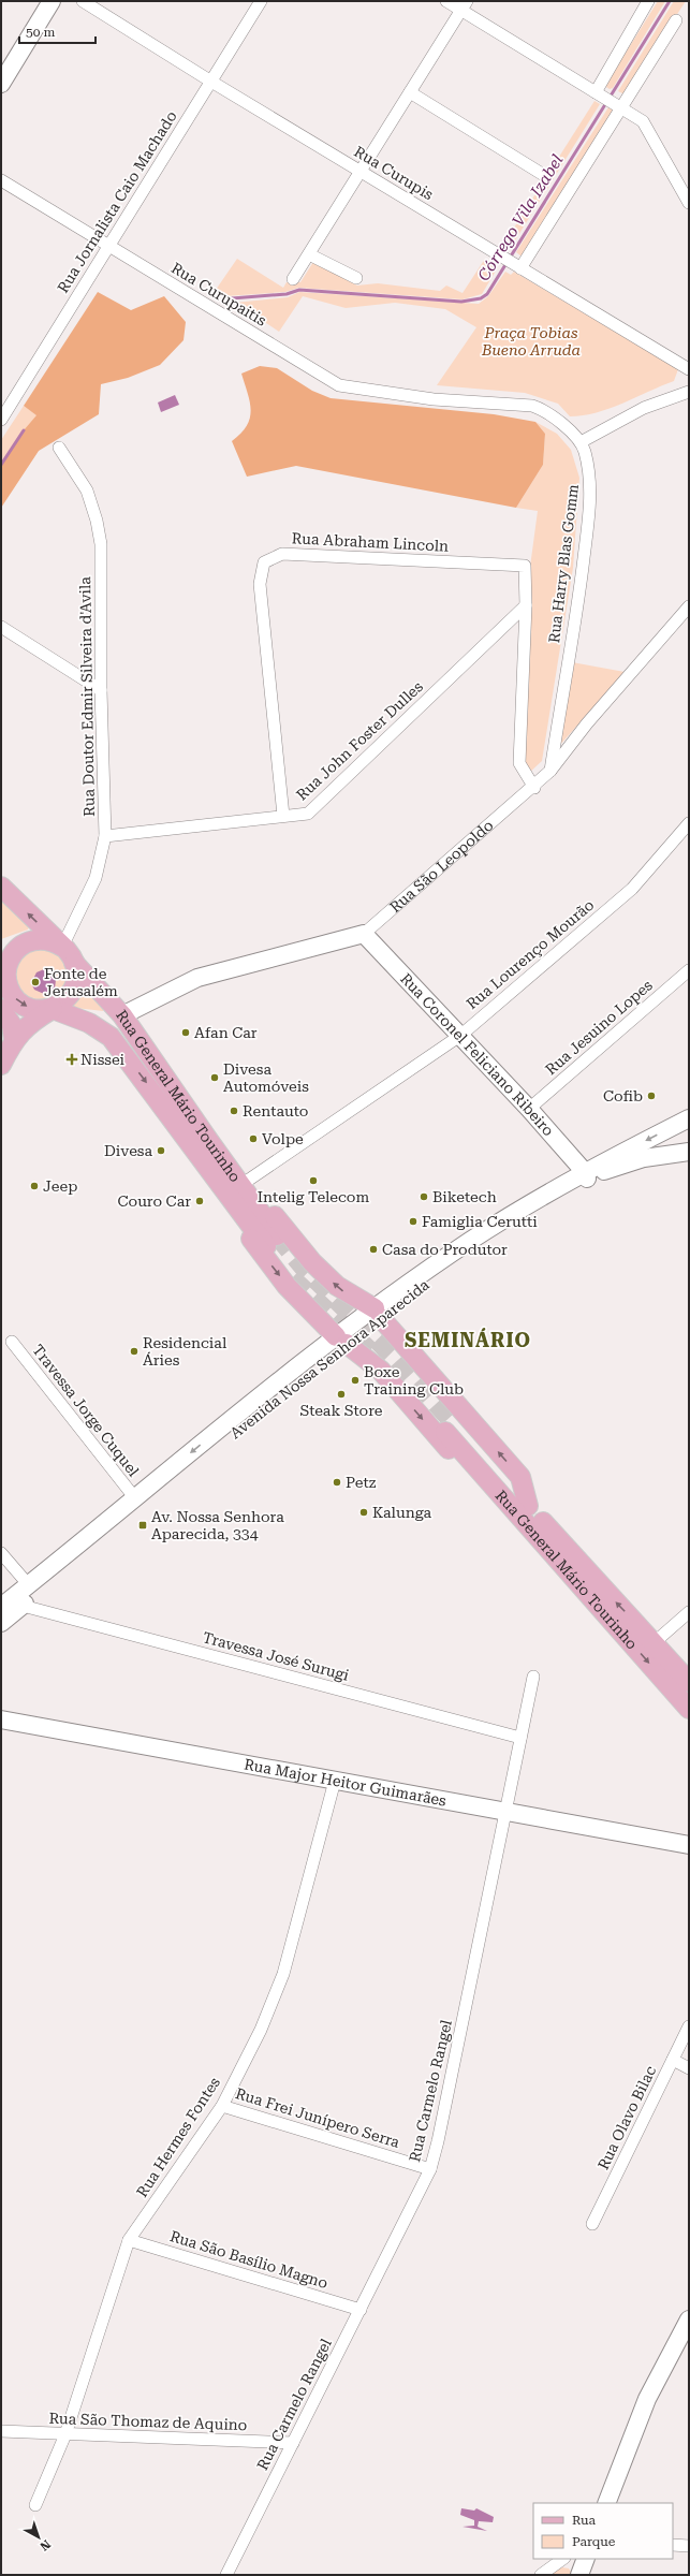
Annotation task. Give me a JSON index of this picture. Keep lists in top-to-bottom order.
{
  "streets": {
    "main road": [
      "Rua São Leopoldo",
      "Rua Coronel Feliciano Ribeiro",
      "Rua General Mário Tourinho",
      "Avenida Nossa Senhora Aparecida",
      "Rua Major Heitor Guimarães"
    ],
    "street": [
      "Rua Curupis",
      "Rua Jornalista Caio Machado",
      "Rua Curupaitis",
      "Rua Abraham Lincoln",
      "Rua Harry Blas Gomm",
      "Rua Doutor Edmir Silveira d'Avila",
      "Rua John Foster Dulles",
      "Rua Lourenço Mourão",
      "Rua Jesuino Lopes",
      "Travessa Jorge Cuquel",
      "Travessa José Surugi",
      "Rua Carmelo Rangel",
      "Rua Frei Junípero Serra",
      "Rua Olavo Bilac",
      "Rua Hermes Fontes",
      "Rua São Basílio Magno",
      "Rua São Thomaz de Aquino"
    ]
  },
  "crossings": [
    ["Rua Curupis", "Rua Jornalista Caio Machado"],
    ["Rua Jornalista Caio Machado", "Rua Curupaitis"],
    ["Rua Curupaitis", "Rua Harry Blas Gomm"],
    ["Rua Abraham Lincoln", "Rua Harry Blas Gomm"],
    ["Rua Abraham Lincoln", "Rua John Foster Dulles"],
    ["Rua Harry Blas Gomm", "Rua John Foster Dulles"],
    ["Rua Harry Blas Gomm", "Rua São Leopoldo"],
    ["Rua Doutor Edmir Silveira d'Avila", "Rua John Foster Dulles"],
    ["Rua Doutor Edmir Silveira d'Avila", "Rua General Mário Tourinho"],
    ["Rua São Leopoldo", "Rua Coronel Feliciano Ribeiro"],
    ["Rua São Leopoldo", "Rua General Mário Tourinho"],
    ["Rua Lourenço Mourão", "Rua Coronel Feliciano Ribeiro"],
    ["Rua Jesuino Lopes", "Rua Coronel Feliciano Ribeiro"],
    ["Rua Coronel Feliciano Ribeiro", "Avenida Nossa Senhora Aparecida"],
    ["Avenida Nossa Senhora Aparecida", "Travessa Jorge Cuquel"],
    ["Avenida Nossa Senhora Aparecida", "Travessa José Surugi"],
    ["Travessa José Surugi", "Rua Carmelo Rangel"],
    ["Rua Major Heitor Guimarães", "Rua Carmelo Rangel"],
    ["Rua Major Heitor Guimarães", "Rua Hermes Fontes"],
    ["Rua Carmelo Rangel", "Rua Frei Junípero Serra"],
    ["Rua Carmelo Rangel", "Rua São Basílio Magno"],
    ["Rua Carmelo Rangel", "Rua São Thomaz de Aquino"],
    ["Rua Frei Junípero Serra", "Rua Hermes Fontes"],
    ["Rua Hermes Fontes", "Rua São Basílio Magno"],
    ["Rua Hermes Fontes", "Rua São Thomaz de Aquino"]
  ],
  "districts": ["SEMINÁRIO"],
  "water": ["Córrego Vila Izabel"],
  "parks": ["Praça Tobias Bueno Arruda"],
  "places": {
    "other": [
      "Fonte de Jerusalém",
      "Afan Car",
      "Divesa Automóveis",
      "Cofib",
      "Rentauto",
      "Volpe",
      "Divesa",
      "Intelig Telecom",
      "Jeep",
      "Biketech",
      "Couro Car",
      "Famiglia Cerutti",
      "Casa do Produtor",
      "Residencial Áries",
      "Boxe Training Club",
      "Steak Store",
      "Petz",
      "Kalunga"
    ],
    "health": ["Nissei"],
    "transit": ["Av. Nossa Senhora Aparecida, 334"]
  },
  "legend": ["Rua", "Parque"],
  "scale_bar": "50 m",
  "north": "bottom right"
}
